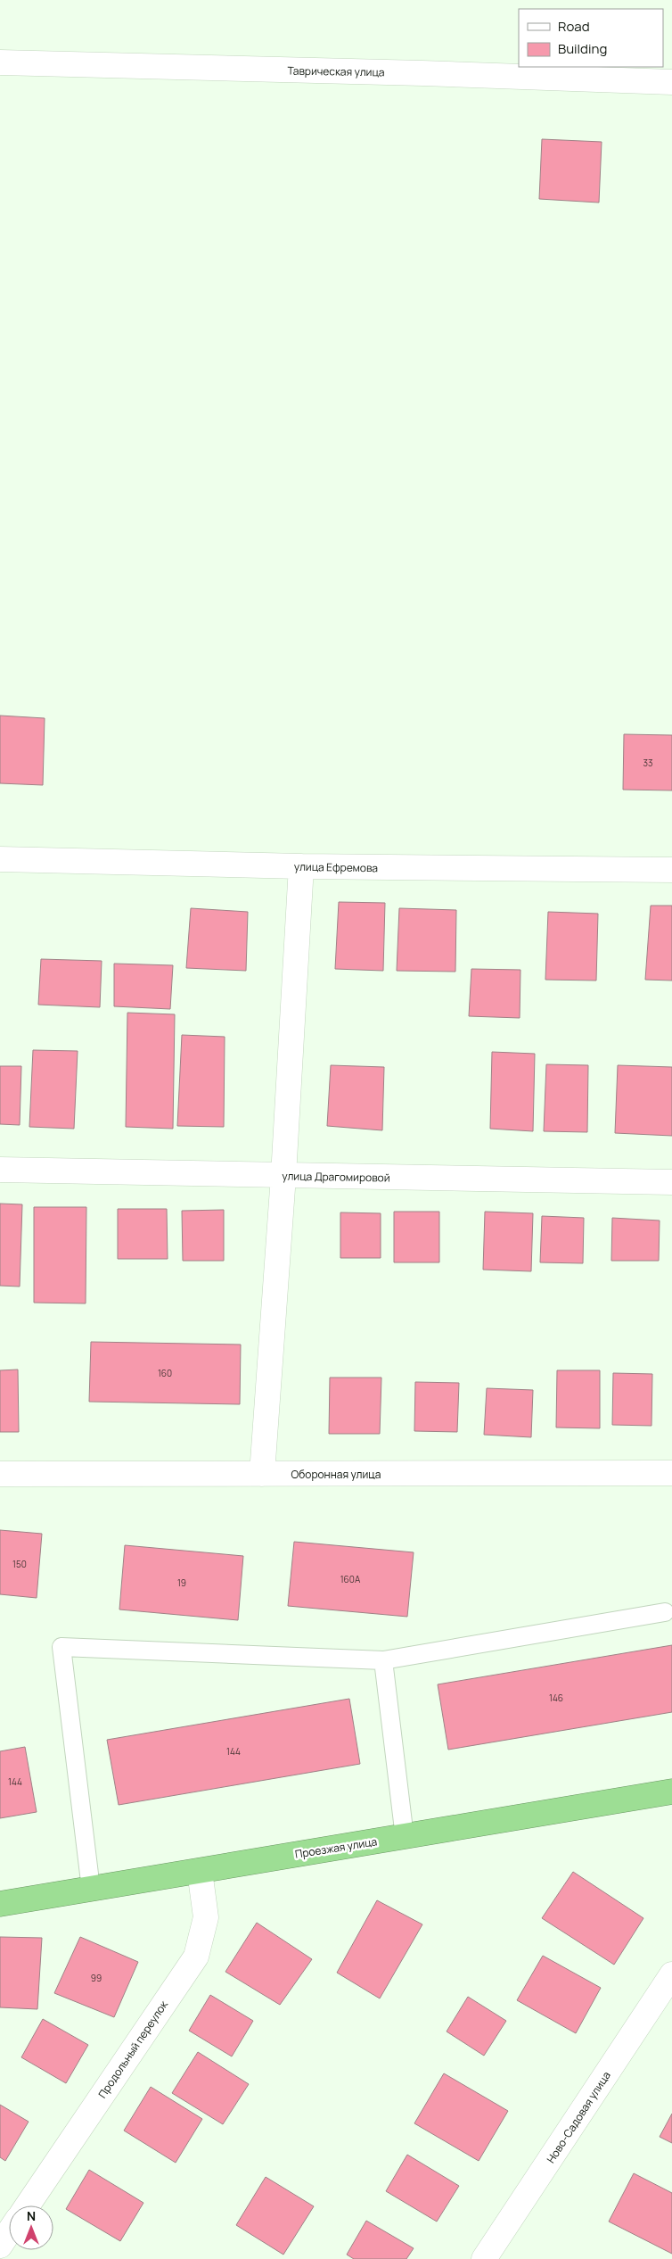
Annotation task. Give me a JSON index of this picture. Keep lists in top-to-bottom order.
{
  "streets": {
    "highway": ["Проезжая улица"],
    "street": [
      "Таврическая улица",
      "улица Ефремова",
      "улица Драгомировой",
      "Оборонная улица",
      "Продольный переулок",
      "Ново-Садовая улица"
    ]
  },
  "crossings": [
    ["Проезжая улица", "Продольный переулок"]
  ],
  "house_numbers": [
    "33",
    "160",
    "150",
    "160А",
    "19",
    "146",
    "144",
    "144",
    "99"
  ],
  "legend": ["Road", "Building"],
  "north": "top"
}
